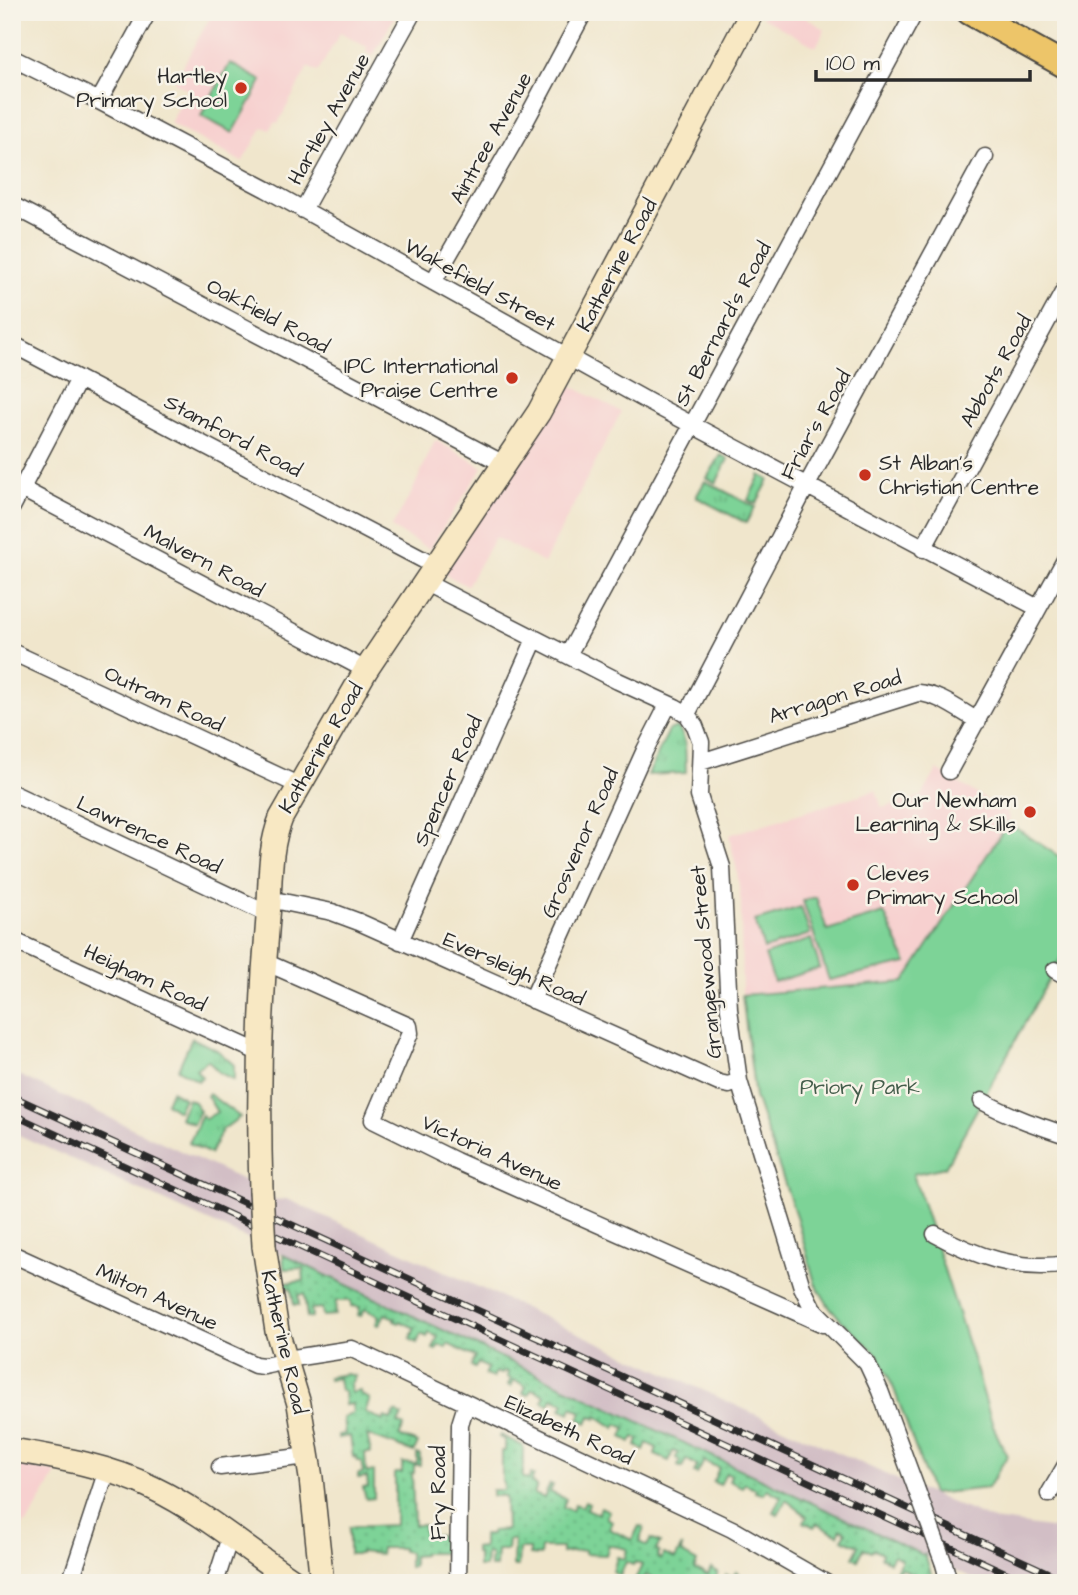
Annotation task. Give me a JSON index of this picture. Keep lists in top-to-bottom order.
{
  "streets": {
    "main road": ["Katherine Road"],
    "street": [
      "Hartley Avenue",
      "Aintree Avenue",
      "Wakefield Street",
      "Oakfield Road",
      "St Bernard's Road",
      "Abbots Road",
      "Friar's Road",
      "Stamford Road",
      "Malvern Road",
      "Arragon Road",
      "Outram Road",
      "Spencer Road",
      "Lawrence Road",
      "Grosvenor Road",
      "Grangewood Street",
      "Eversleigh Road",
      "Heigham Road",
      "Victoria Avenue",
      "Milton Avenue",
      "Elizabeth Road",
      "Fry Road"
    ]
  },
  "crossings": [
    ["Hartley Avenue", "Wakefield Street"],
    ["Aintree Avenue", "Wakefield Street"],
    ["Katherine Road", "Wakefield Street"],
    ["Katherine Road", "Oakfield Road"],
    ["Katherine Road", "Stamford Road"],
    ["Katherine Road", "Malvern Road"],
    ["Katherine Road", "Outram Road"],
    ["Katherine Road", "Lawrence Road"],
    ["Katherine Road", "Eversleigh Road"],
    ["Katherine Road", "Heigham Road"],
    ["Katherine Road", "Victoria Avenue"],
    ["Katherine Road", "Milton Avenue"],
    ["Katherine Road", "Elizabeth Road"],
    ["Wakefield Street", "St Bernard's Road"],
    ["Wakefield Street", "Abbots Road"],
    ["Wakefield Street", "Friar's Road"],
    ["Friar's Road", "Grangewood Street"],
    ["Arragon Road", "Grangewood Street"],
    ["Spencer Road", "Eversleigh Road"],
    ["Lawrence Road", "Eversleigh Road"],
    ["Grosvenor Road", "Eversleigh Road"],
    ["Grangewood Street", "Eversleigh Road"],
    ["Grangewood Street", "Victoria Avenue"],
    ["Milton Avenue", "Elizabeth Road"],
    ["Elizabeth Road", "Fry Road"]
  ],
  "parks": ["Priory Park"],
  "places": [
    "Hartley Primary School",
    "IPC International Praise Centre",
    "St Alban's Christian Centre",
    "Our Newham Learning & Skills",
    "Cleves Primary School"
  ],
  "scale_bar": "100 m"
}
